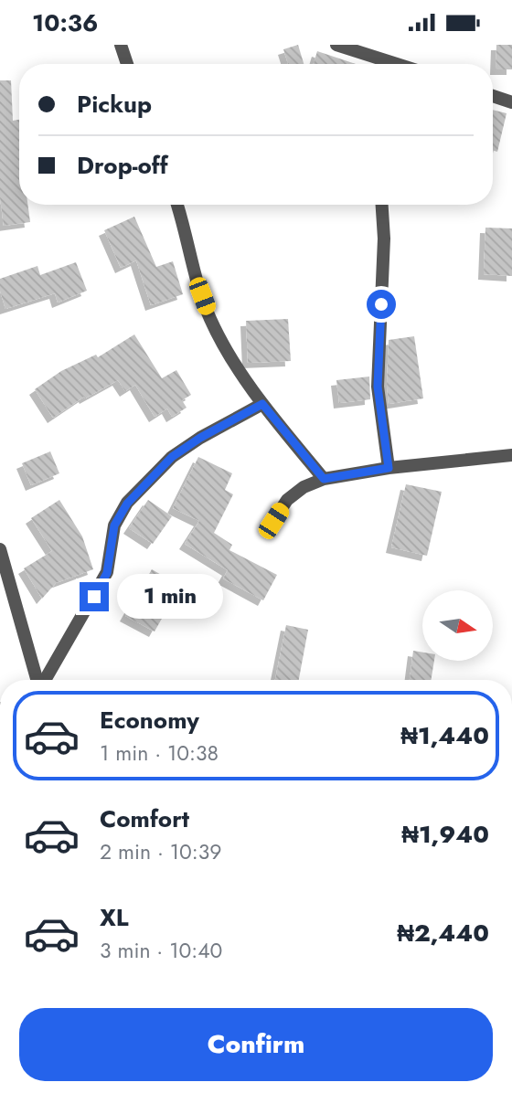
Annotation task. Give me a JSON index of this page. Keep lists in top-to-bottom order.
{
  "north": "right",
  "page": {
    "status": "10:36",
    "banner": ["Pickup", "Drop-off"],
    "bubble": "1 min",
    "list": [
      {
        "name": "Economy",
        "note": "1 min · 10:38",
        "value": "₦1,440"
      },
      {
        "name": "Comfort",
        "note": "2 min · 10:39",
        "value": "₦1,940"
      },
      {
        "name": "XL",
        "note": "3 min · 10:40",
        "value": "₦2,440"
      }
    ],
    "buttons": "Confirm"
  }
}
